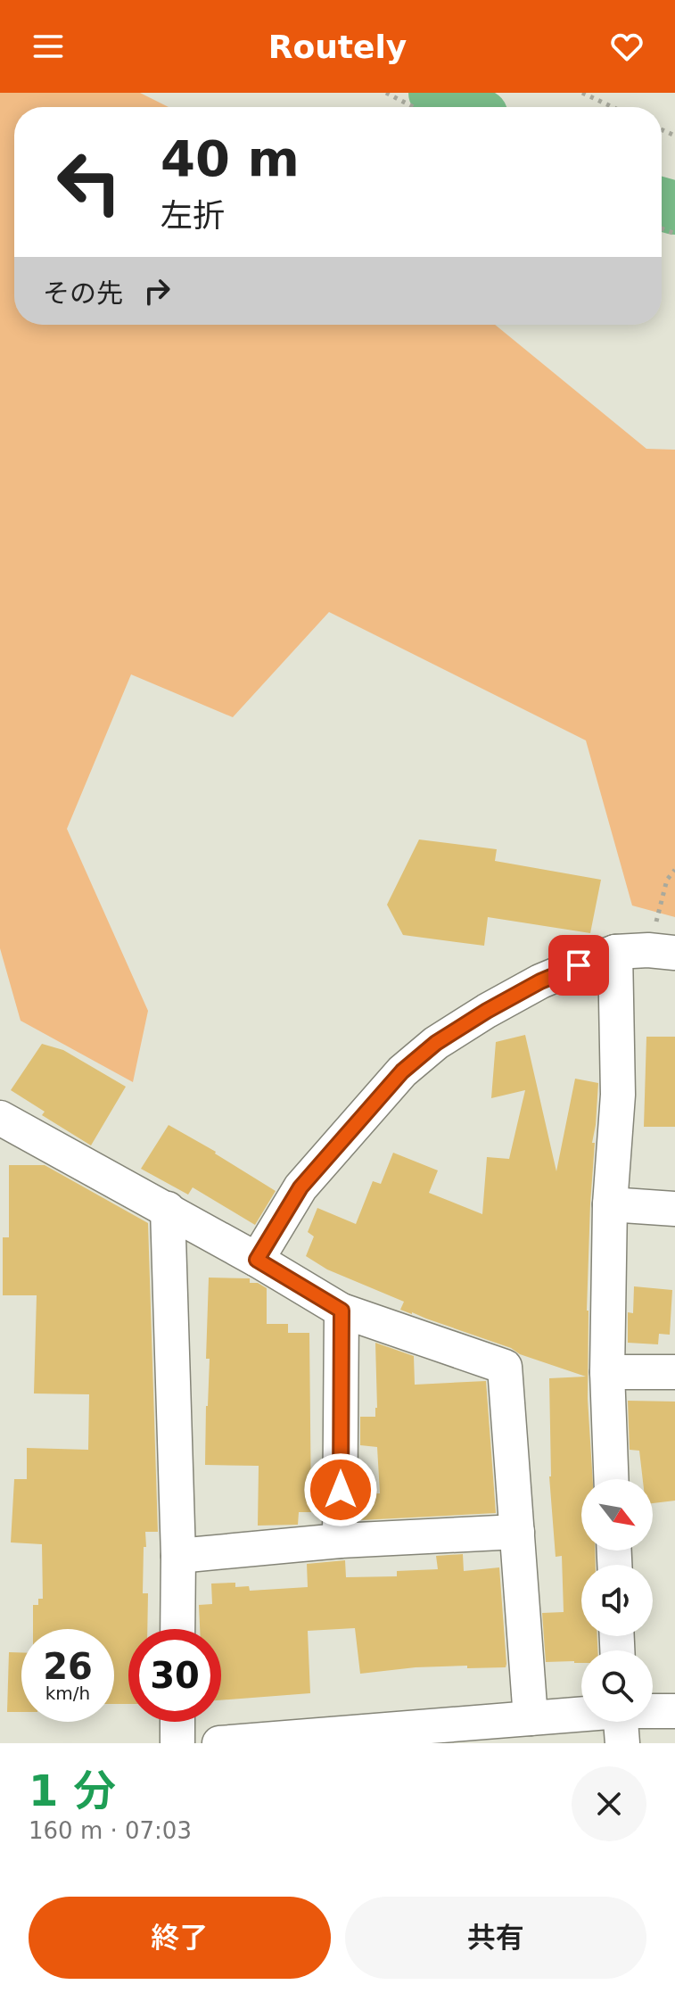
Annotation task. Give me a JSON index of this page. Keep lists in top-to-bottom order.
{
  "north": "bottom right",
  "page": {
    "header": "Routely",
    "turn": ["40 m", "左折"],
    "then": "その先",
    "speed": "26 km/h",
    "limit": "30",
    "heading": ["1 分", "160 m · 07:03"],
    "buttons": ["終了", "共有"]
  }
}
